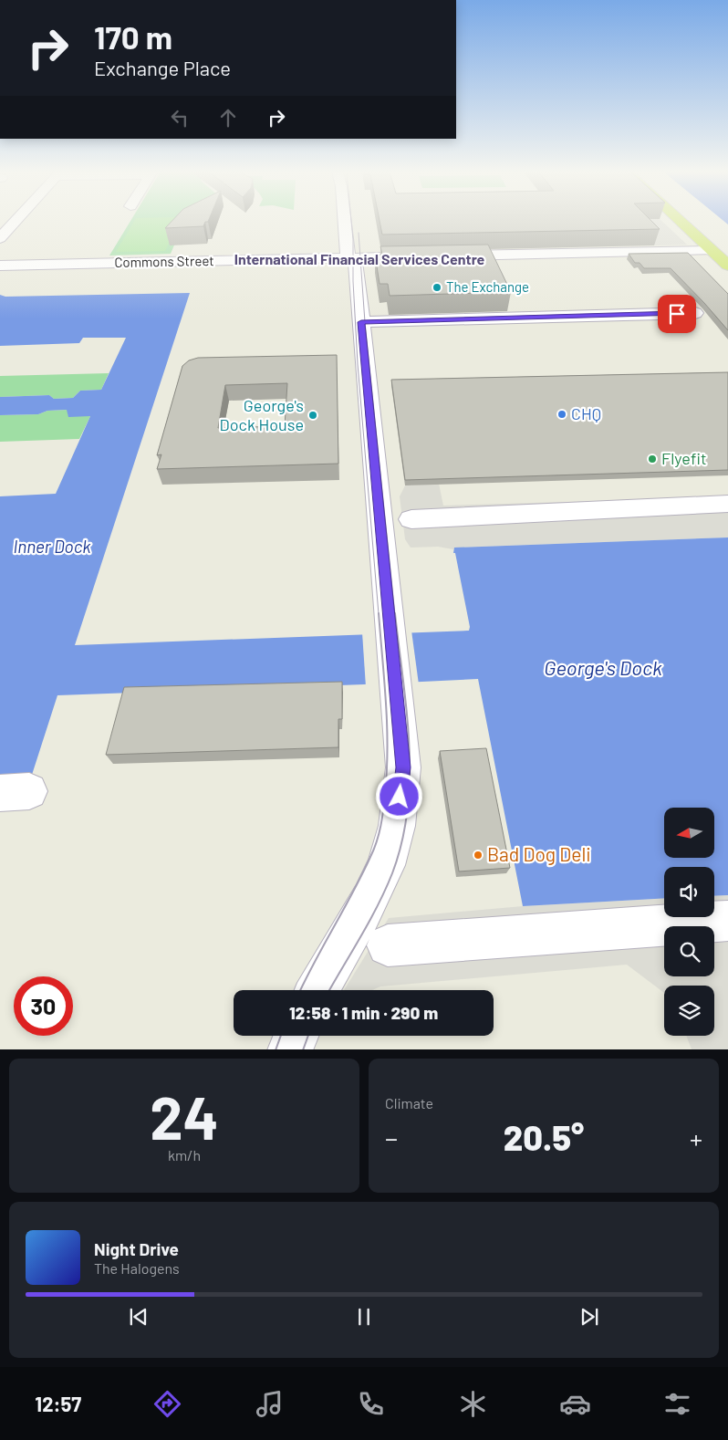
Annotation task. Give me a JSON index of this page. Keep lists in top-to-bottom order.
{
  "streets": {
    "street": ["Commons Street"]
  },
  "districts": ["International Financial Services Centre"],
  "water": ["Inner Dock", "George's Dock"],
  "places": [
    "The Exchange",
    "CHQ",
    "George's Dock House",
    "Flyefit",
    "Bad Dog Deli"
  ],
  "north": "left",
  "page": {
    "turn": ["170 m", "Exchange Place"],
    "limit": "30",
    "trip": "12:58 · 1 min · 290 m",
    "tile": [
      ["24", "km/h"],
      "Climate"
    ],
    "heat": ["−", "20.5°", "+"],
    "song": ["Night Drive", "The Halogens"],
    "tabs": "12:57"
  }
}
